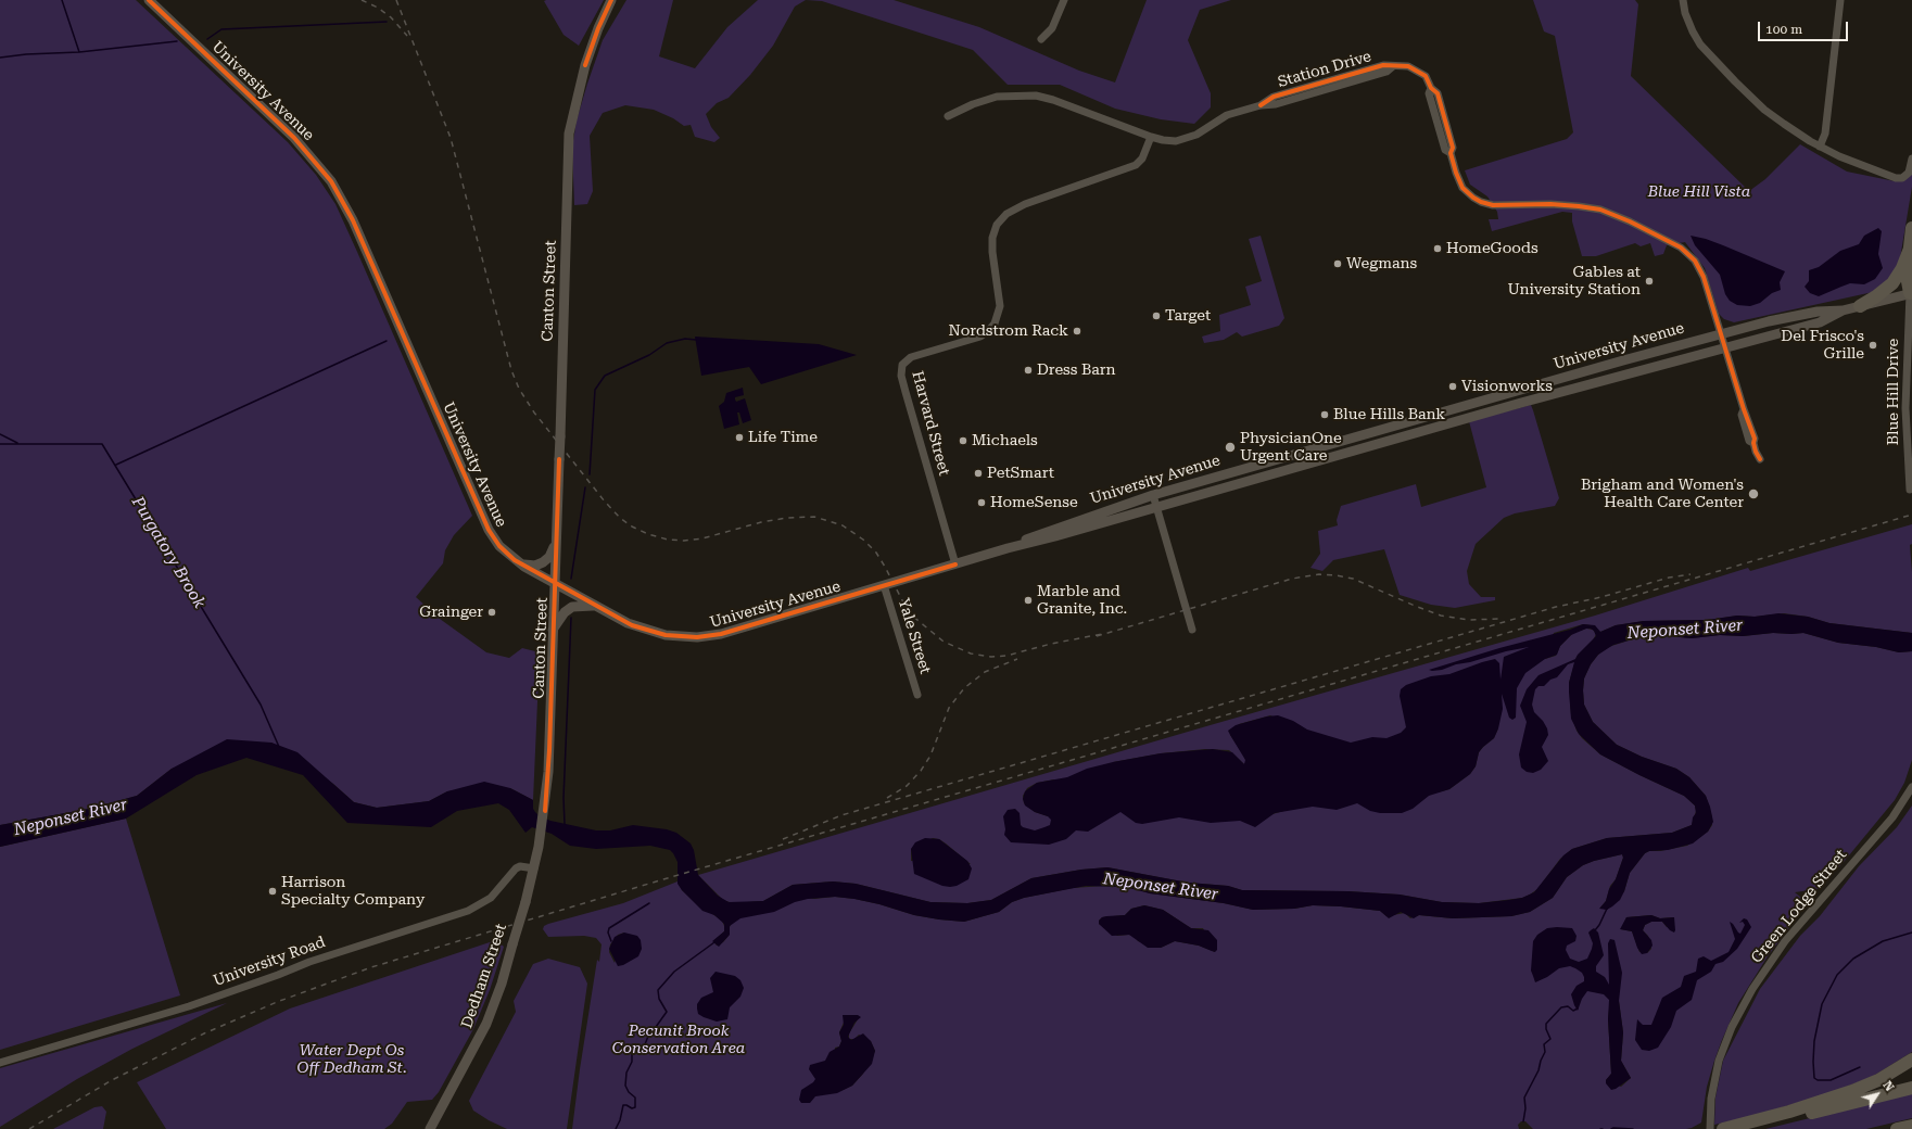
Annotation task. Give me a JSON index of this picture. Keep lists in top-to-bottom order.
{
  "streets": {
    "main road": ["University Avenue", "Canton Street", "Dedham Street"],
    "street": [
      "Station Drive",
      "Blue Hill Drive",
      "Harvard Street",
      "Yale Street",
      "Green Lodge Street",
      "University Road"
    ]
  },
  "crossings": [
    ["Station Drive", "University Avenue"],
    ["Station Drive", "Harvard Street"],
    ["University Avenue", "Canton Street"],
    ["University Avenue", "Blue Hill Drive"],
    ["University Avenue", "Harvard Street"],
    ["University Avenue", "Yale Street"],
    ["Canton Street", "Dedham Street"],
    ["University Road", "Dedham Street"]
  ],
  "water": ["Purgatory Brook", "Neponset River"],
  "parks": ["Blue Hill Vista", "Pecunit Brook Conservation Area", "Water Dept Os Off Dedham St."],
  "places": [
    "HomeGoods",
    "Wegmans",
    "Gables at University Station",
    "Target",
    "Nordstrom Rack",
    "Del Frisco's Grille",
    "Dress Barn",
    "Visionworks",
    "Blue Hills Bank",
    "Life Time",
    "Michaels",
    "PhysicianOne Urgent Care",
    "PetSmart",
    "Brigham and Women's Health Care Center",
    "HomeSense",
    "Marble and Granite, Inc.",
    "Grainger",
    "Harrison Specialty Company"
  ],
  "scale_bar": "100 m",
  "north": "top right"
}
